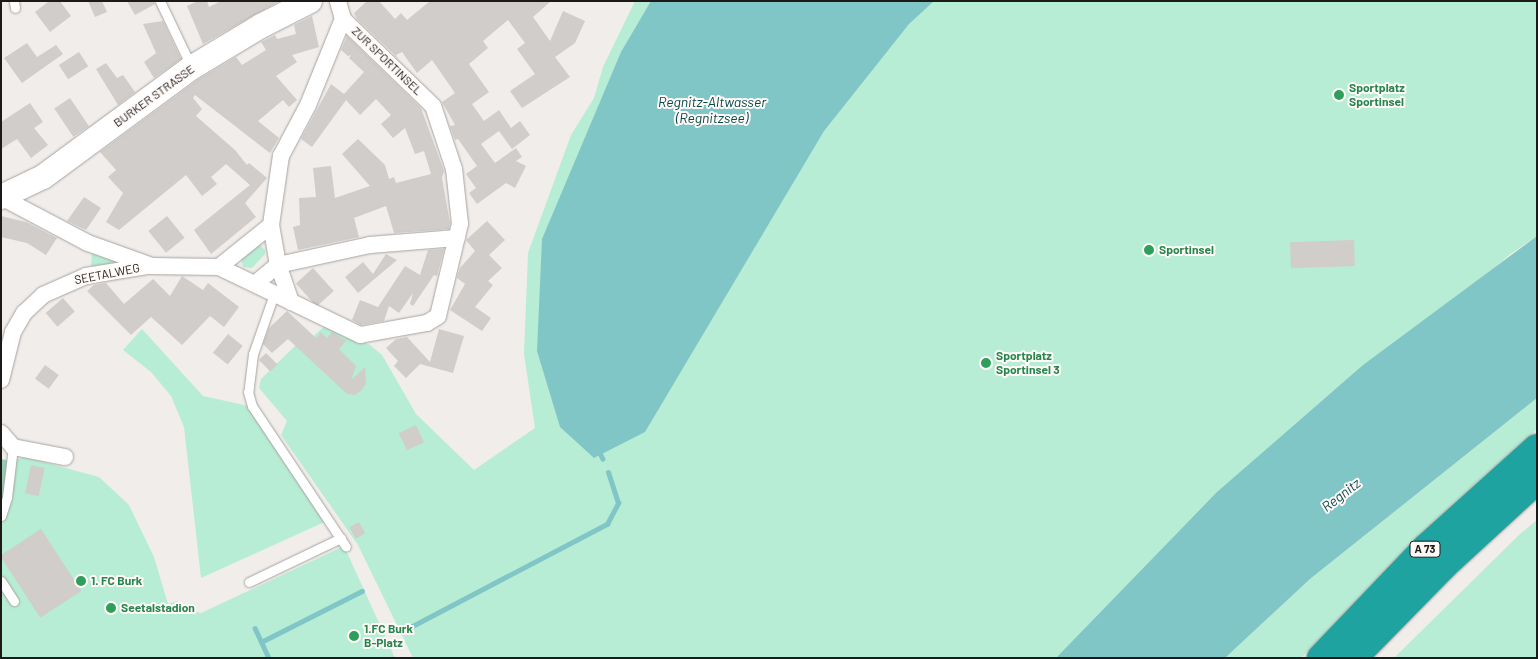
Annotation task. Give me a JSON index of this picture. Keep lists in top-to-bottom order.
{
  "streets": {
    "highway": ["A 73"],
    "main road": ["BURKER STRASSE"],
    "street": ["ZUR SPORTINSEL", "SEETALWEG"]
  },
  "water": ["Regnitz-Altwasser (Regnitzsee)", "Regnitz"],
  "places": [
    "Sportplatz Sportinsel",
    "Sportinsel",
    "Sportplatz Sportinsel 3",
    "1. FC Burk",
    "Seetalstadion",
    "1.FC Burk B-Platz"
  ]
}
